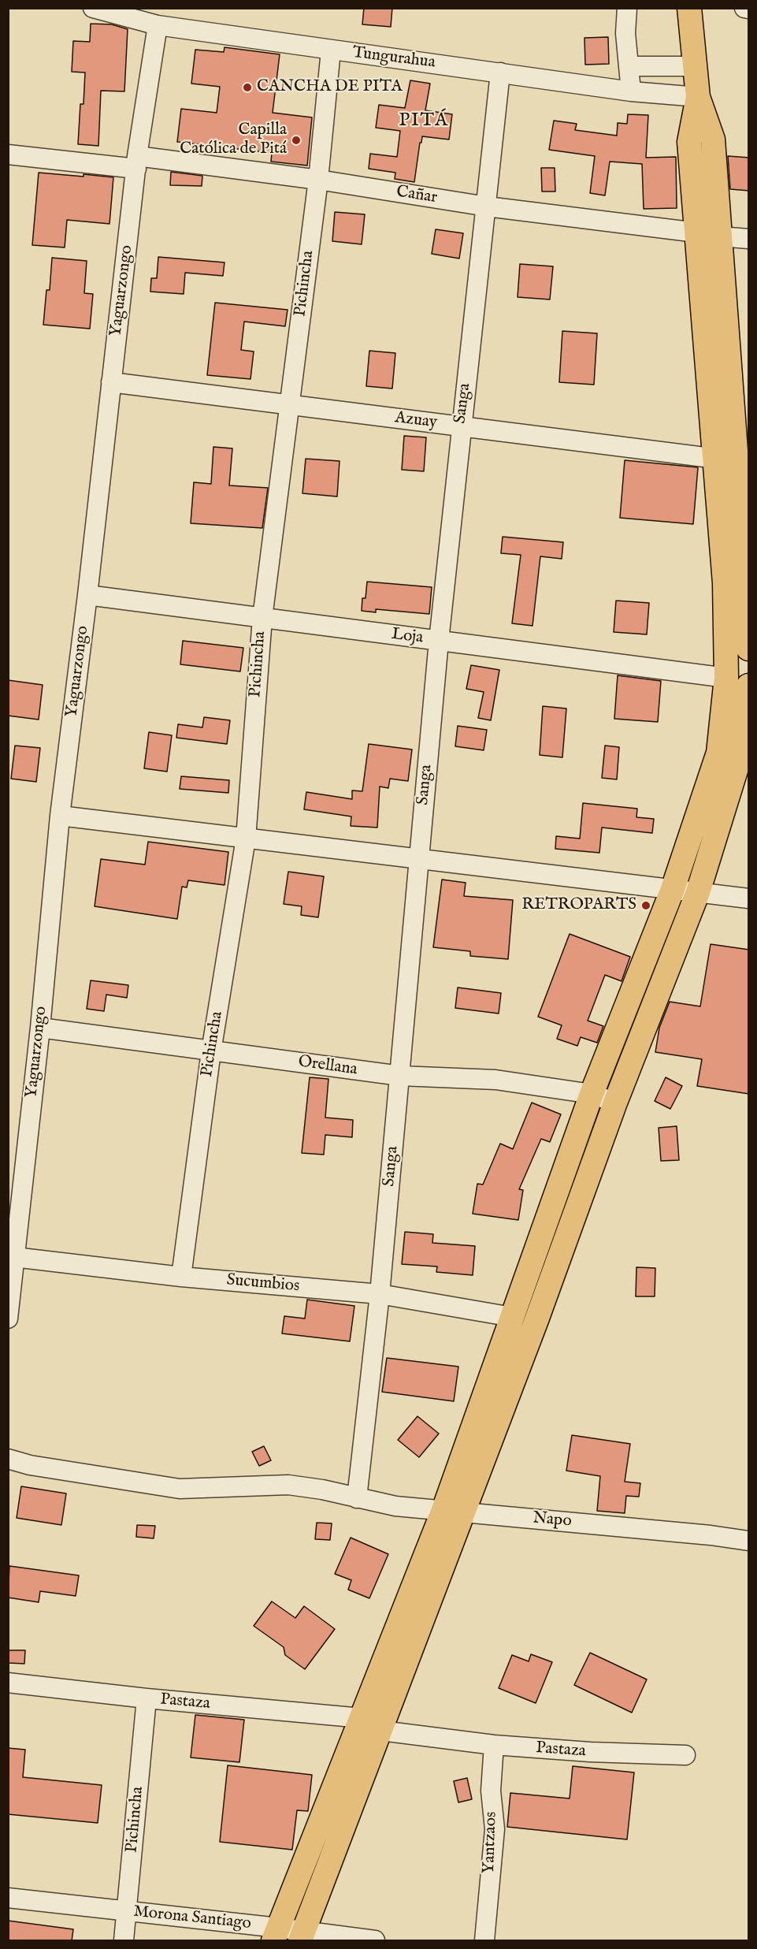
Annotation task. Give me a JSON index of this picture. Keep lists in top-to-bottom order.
{
  "streets": {
    "street": [
      "Tungurahua",
      "Cañar",
      "Pichincha",
      "Yaguarzongo",
      "Sanga",
      "Azuay",
      "Loja",
      "Orellana",
      "Sucumbios",
      "Napo",
      "Pastaza",
      "Yantzaos",
      "Morona Santiago"
    ]
  },
  "crossings": [
    ["Tungurahua", "Pichincha"],
    ["Tungurahua", "Yaguarzongo"],
    ["Tungurahua", "Sanga"],
    ["Cañar", "Pichincha"],
    ["Cañar", "Yaguarzongo"],
    ["Cañar", "Sanga"],
    ["Pichincha", "Azuay"],
    ["Pichincha", "Loja"],
    ["Pichincha", "Orellana"],
    ["Pichincha", "Sucumbios"],
    ["Pichincha", "Pastaza"],
    ["Pichincha", "Morona Santiago"],
    ["Yaguarzongo", "Azuay"],
    ["Yaguarzongo", "Loja"],
    ["Yaguarzongo", "Orellana"],
    ["Yaguarzongo", "Sucumbios"],
    ["Sanga", "Azuay"],
    ["Sanga", "Loja"],
    ["Sanga", "Orellana"],
    ["Sanga", "Sucumbios"],
    ["Sanga", "Napo"],
    ["Pastaza", "Yantzaos"]
  ],
  "districts": ["PITÁ"],
  "places": ["CANCHA DE PITA", "Capilla Católica de Pitá", "RETROPARTS"]
}
